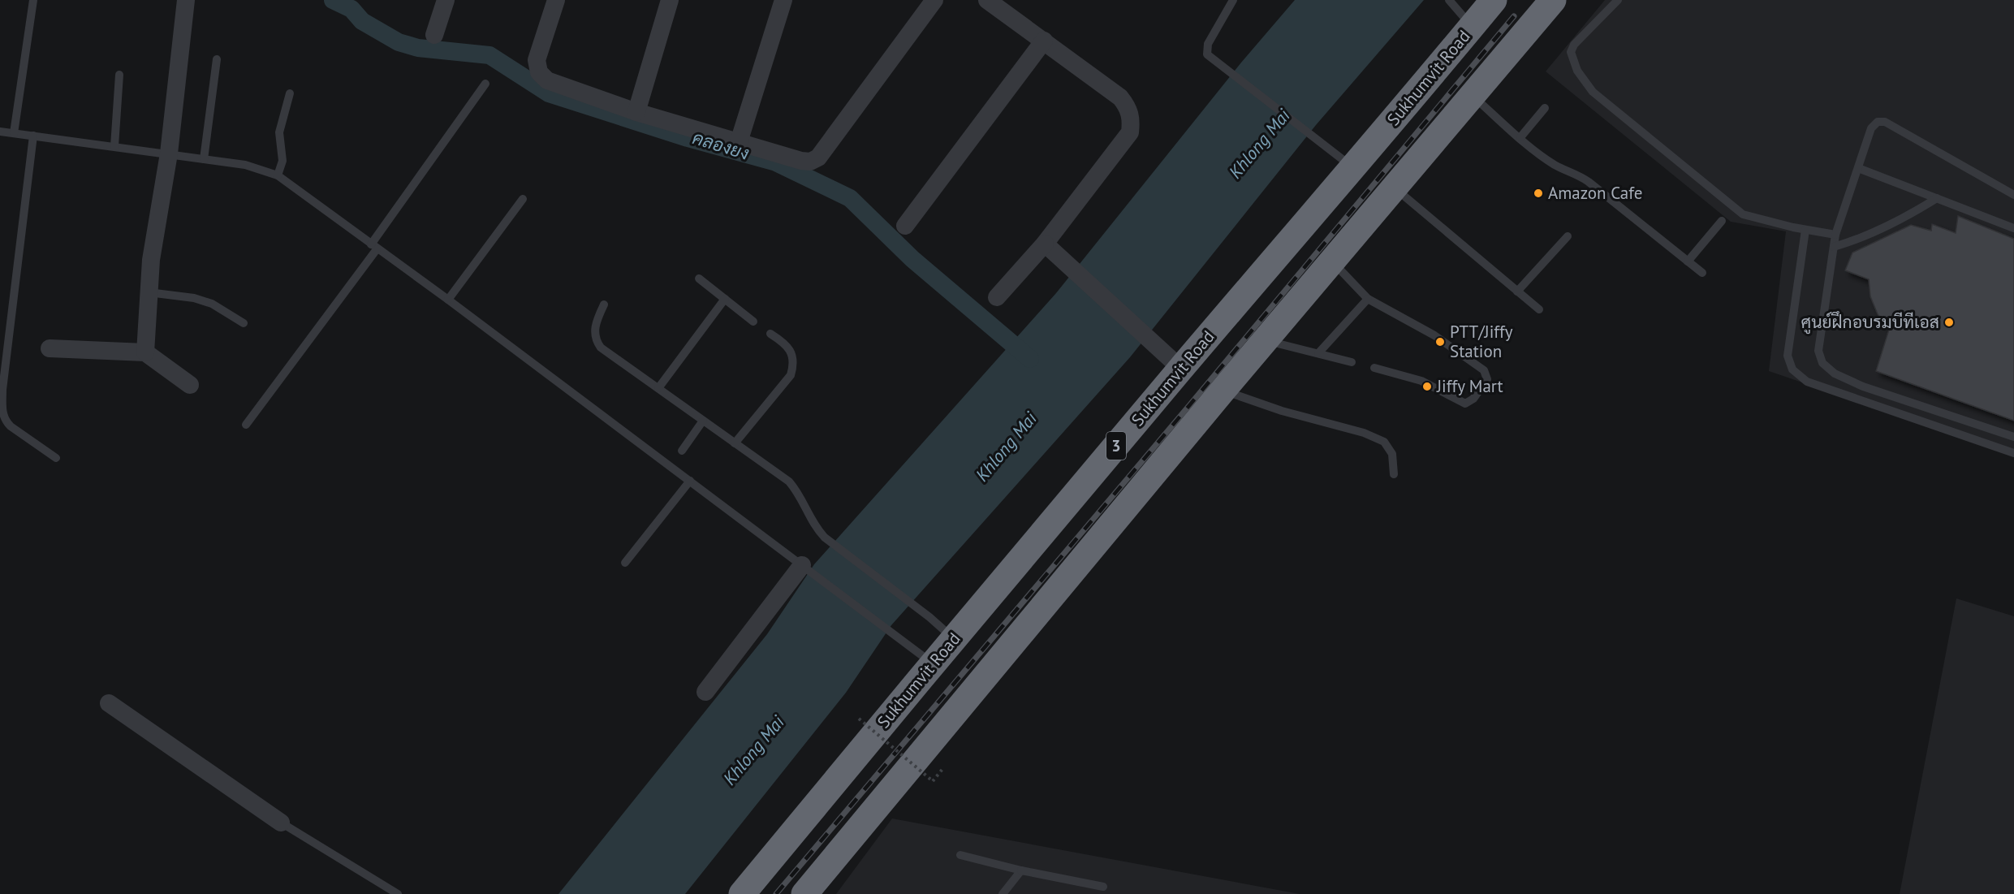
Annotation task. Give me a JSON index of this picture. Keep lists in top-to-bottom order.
{
  "streets": {
    "highway": ["Sukhumvit Road", "3"]
  },
  "water": ["Khlong Mai", "คลองยง"],
  "places": [
    "Amazon Cafe",
    "ศูนย์ฝึกอบรมบีทีเอส",
    "PTT/Jiffy Station",
    "Jiffy Mart"
  ]
}
